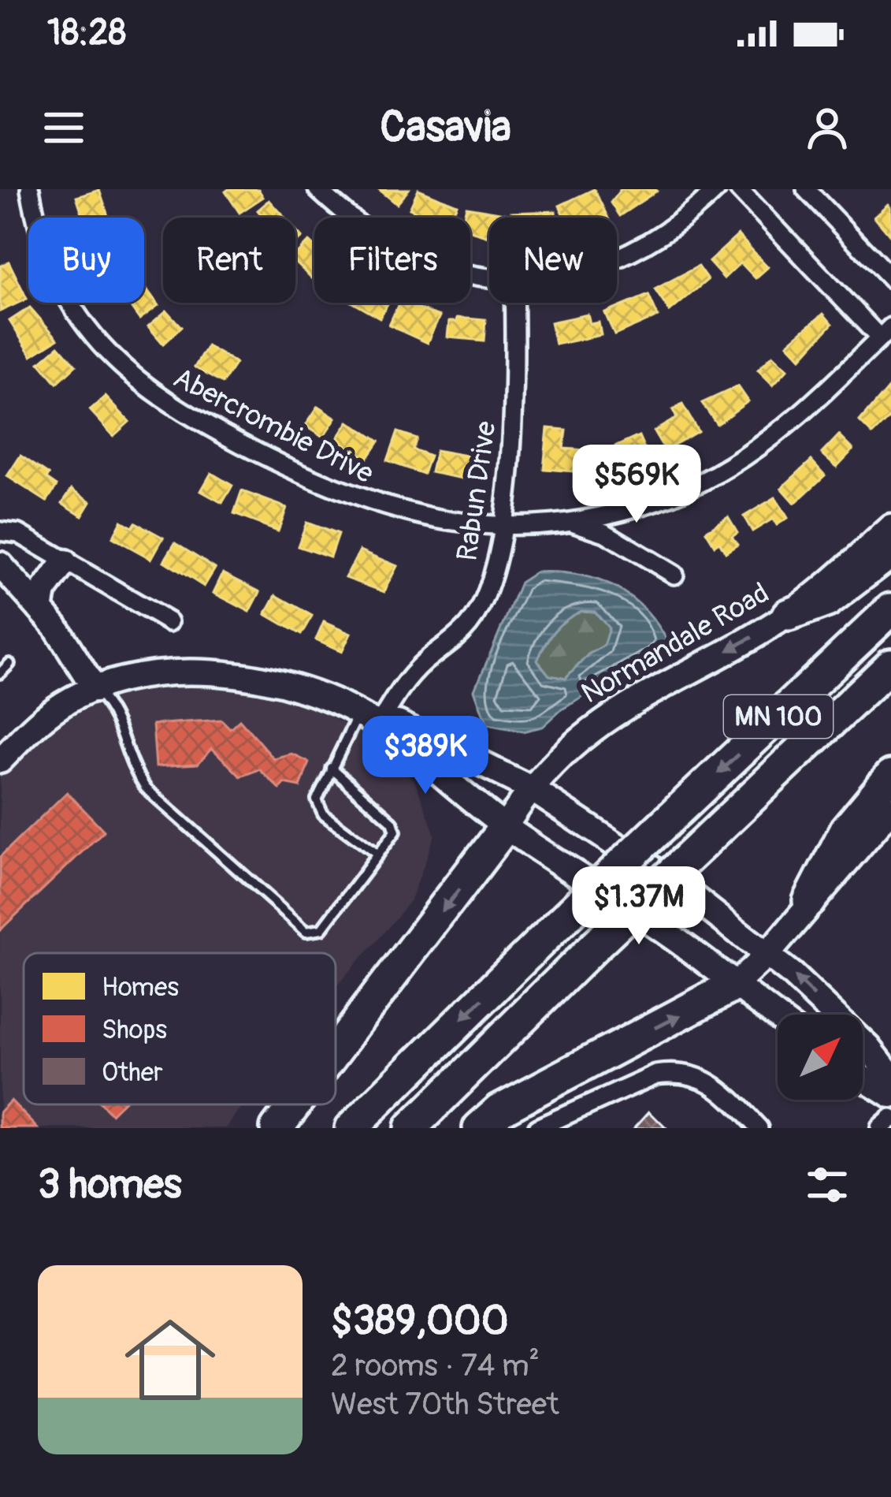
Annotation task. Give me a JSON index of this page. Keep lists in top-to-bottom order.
{
  "streets": {
    "highway": ["MN 100"],
    "street": ["Abercrombie Drive", "Rabun Drive", "Normandale Road"]
  },
  "crossings": [
    ["Abercrombie Drive", "Rabun Drive"]
  ],
  "one_way": ["Normandale Road"],
  "legend": ["Homes", "Shops", "Other"],
  "north": "top right",
  "page": {
    "status": "18:28",
    "header": "Casavia",
    "chip": [
      "Buy",
      "Rent",
      "Filters",
      "New"
    ],
    "price": ["$569K", "$389K", "$1.37M"],
    "heading": "3 homes",
    "list": [
      {
        "name": "$389,000",
        "note": "2 rooms · 74 m² · West 70th Street"
      }
    ]
  }
}
